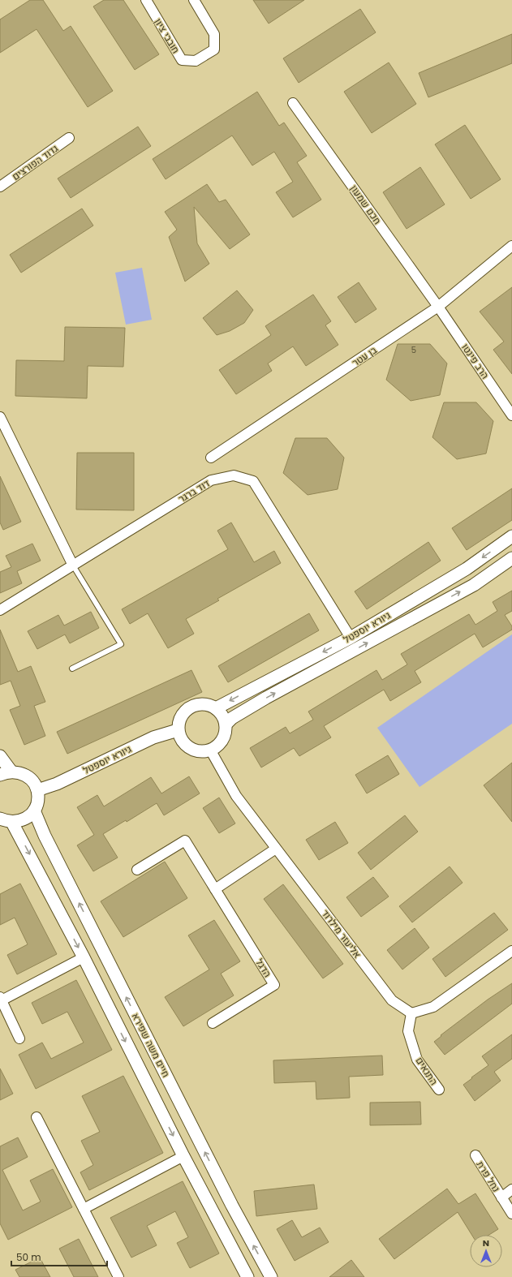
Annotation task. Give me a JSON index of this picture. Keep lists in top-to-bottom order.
{
  "streets": {
    "street": [
      "חובבי ציון",
      "גדוד הפורצים",
      "חכם שמעון",
      "בן עטר",
      "הרב פינטו",
      "דוד ברגר",
      "גיורא יוספטל",
      "אליעזר מילרוד",
      "הדגל",
      "חיים משה שפירא",
      "התנאים",
      "נחל פרת"
    ]
  },
  "crossings": [
    ["חכם שמעון", "בן עטר"],
    ["חכם שמעון", "הרב פינטו"],
    ["בן עטר", "הרב פינטו"],
    ["דוד ברגר", "גיורא יוספטל"],
    ["גיורא יוספטל", "אליעזר מילרוד"],
    ["אליעזר מילרוד", "התנאים"]
  ],
  "house_numbers": ["5"],
  "scale_bar": "50 m",
  "north": "top"
}
